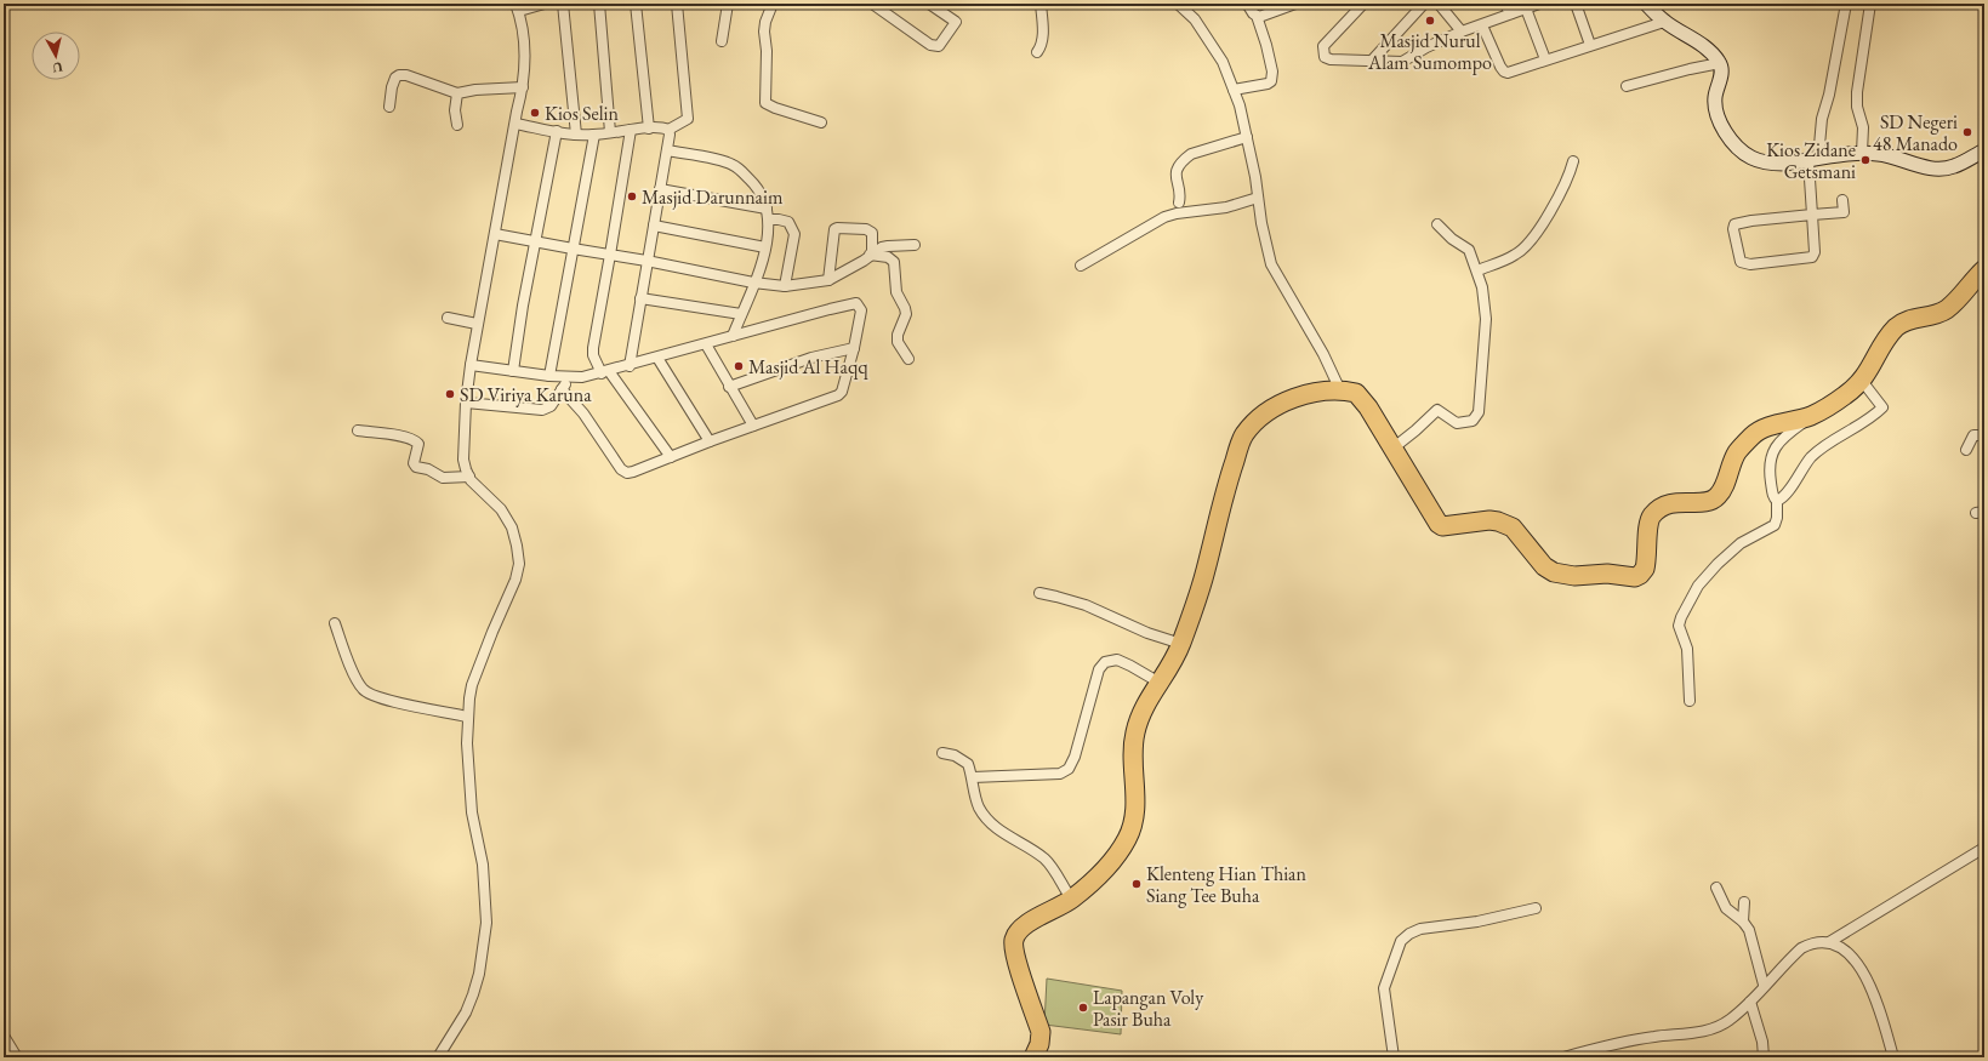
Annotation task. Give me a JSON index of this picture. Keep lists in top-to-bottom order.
{
  "places": [
    "Masjid Nurul Alam Sumompo",
    "Kios Selin",
    "SD Negeri 48 Manado",
    "Kios Zidane Getsmani",
    "Masjid Darunnaim",
    "Masjid Al Haqq",
    "SD Viriya Karuna",
    "Klenteng Hian Thian Siang Tee Buha",
    "Lapangan Voly Pasir Buha"
  ],
  "north": "bottom"
}
